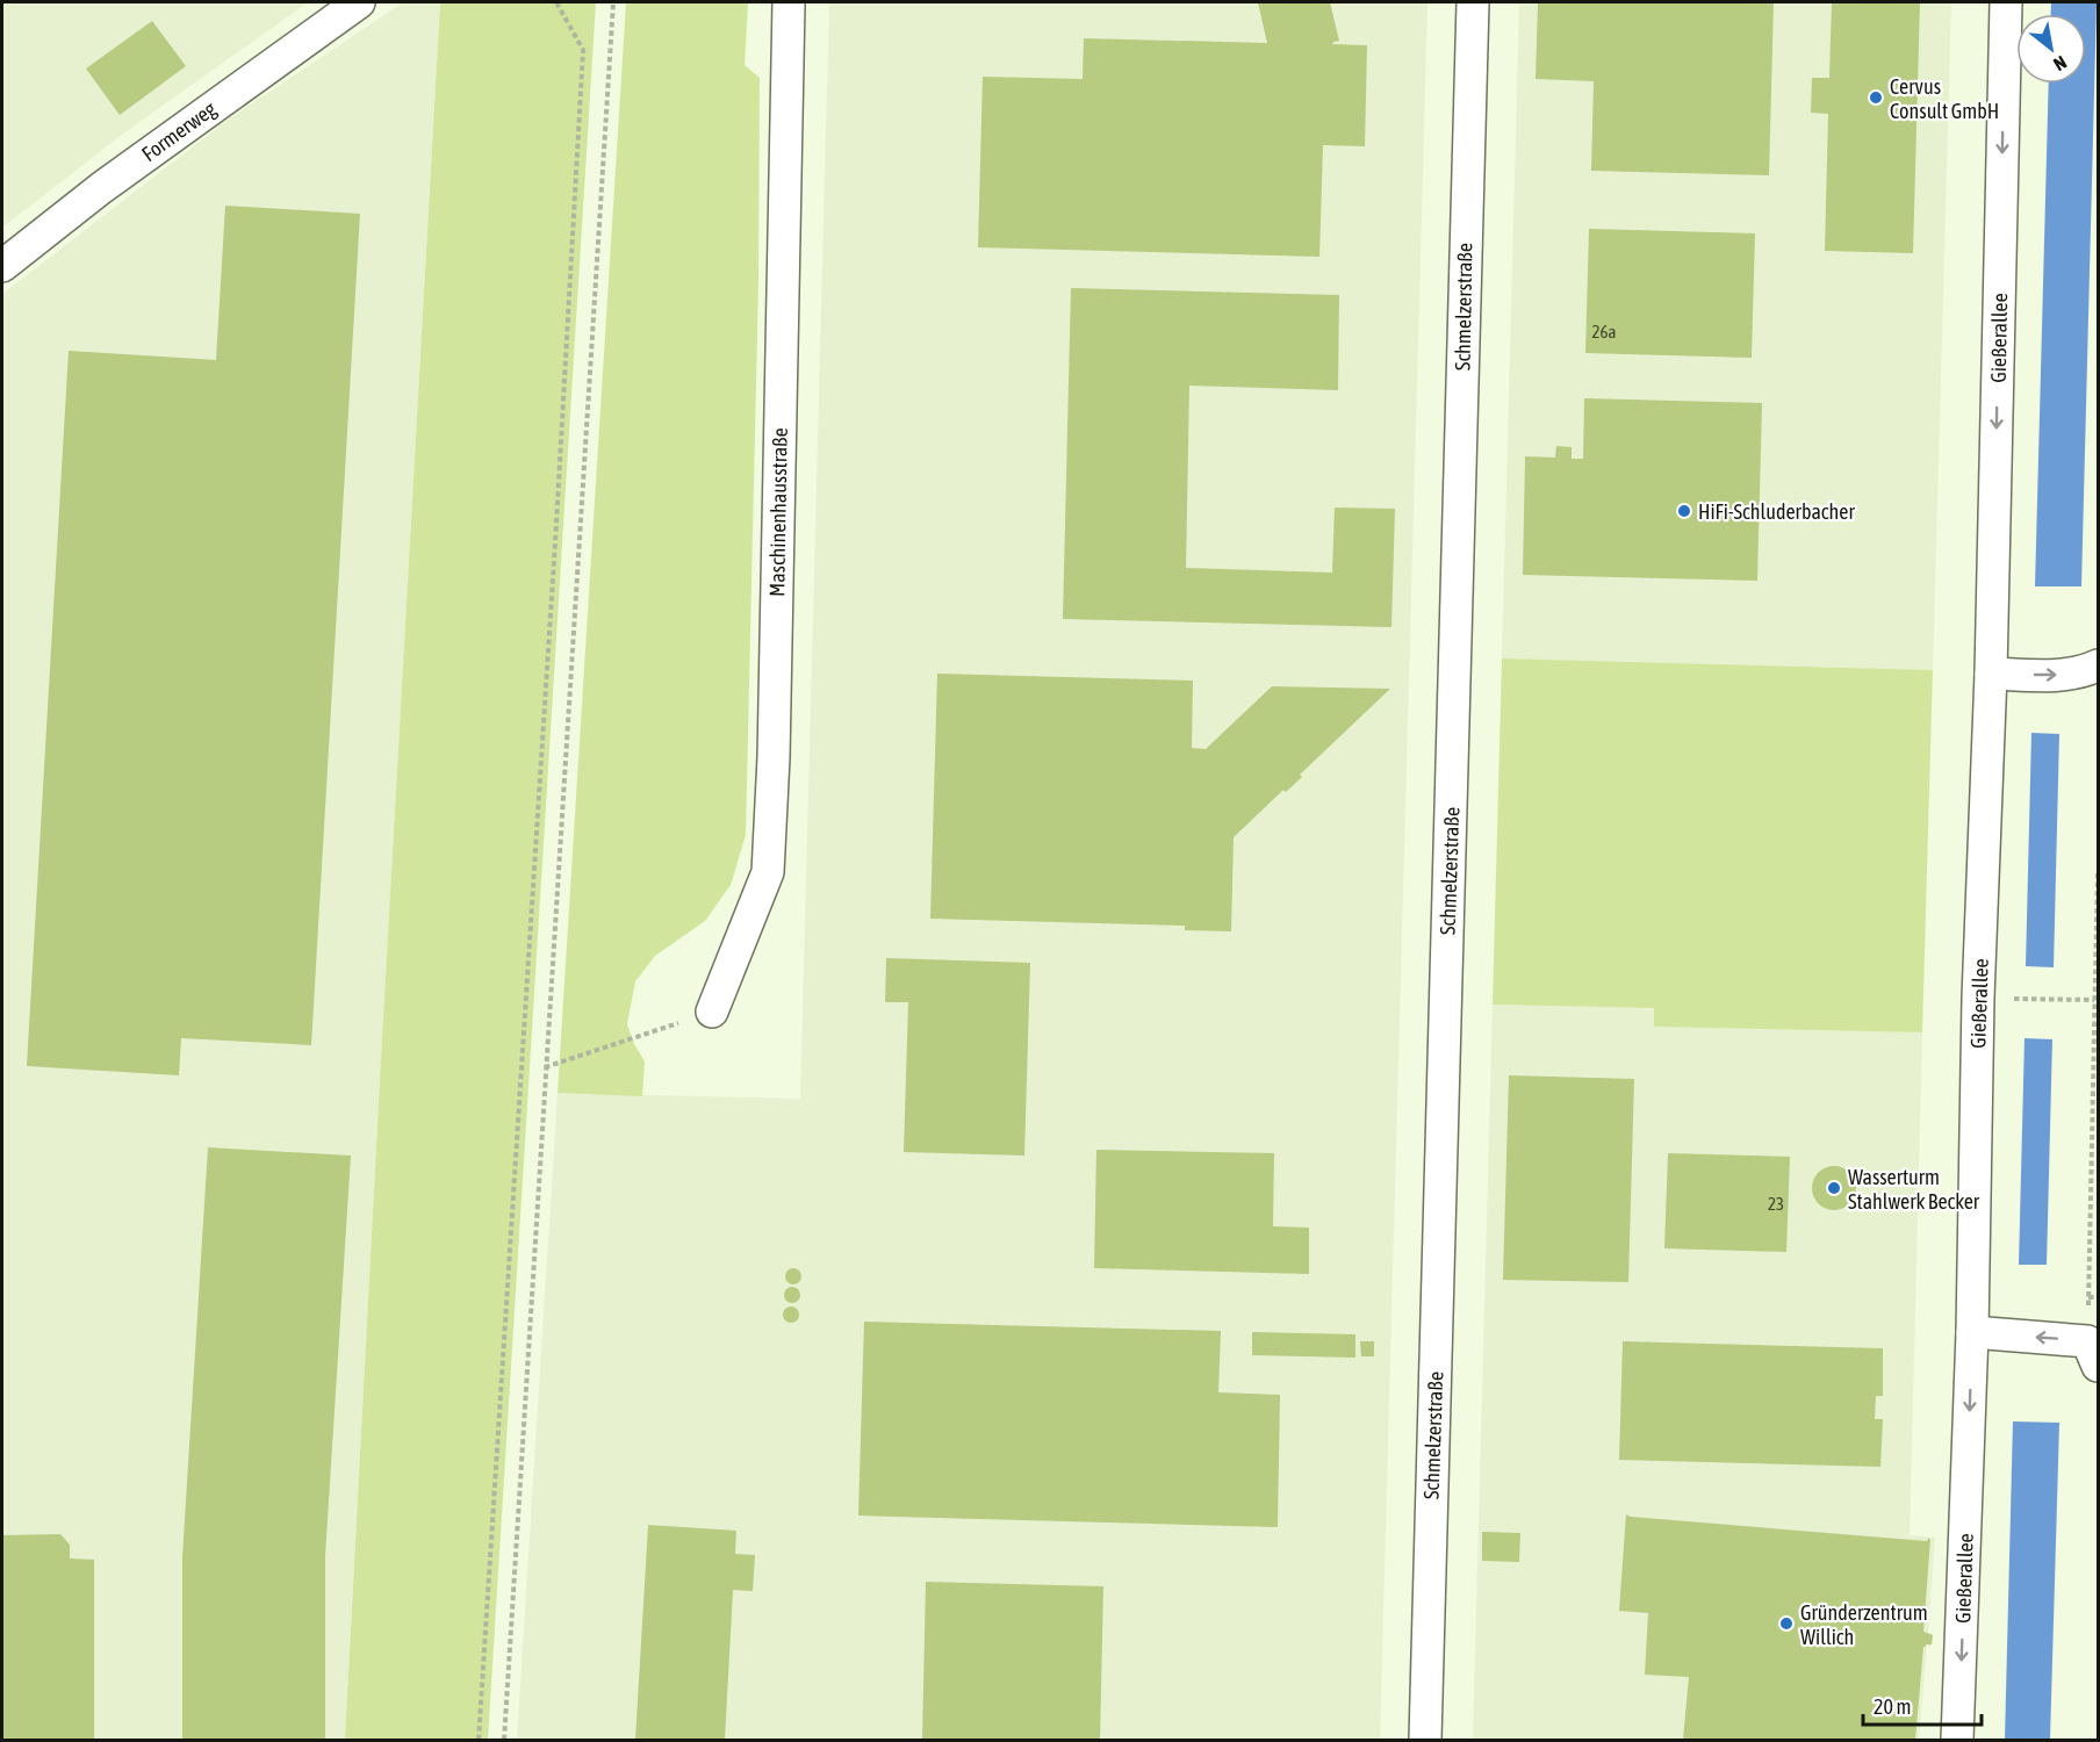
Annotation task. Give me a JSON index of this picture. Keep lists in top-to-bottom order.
{
  "streets": {
    "street": [
      "Formerweg",
      "Schmelzerstraße",
      "Gießerallee",
      "Maschinenhausstraße"
    ]
  },
  "one_way": ["Gießerallee"],
  "places": [
    "Cervus Consult GmbH",
    "HiFi-Schluderbacher",
    "Wasserturm Stahlwerk Becker",
    "Gründerzentrum Willich"
  ],
  "house_numbers": ["26a", "23"],
  "scale_bar": "20 m",
  "north": "bottom right"
}
